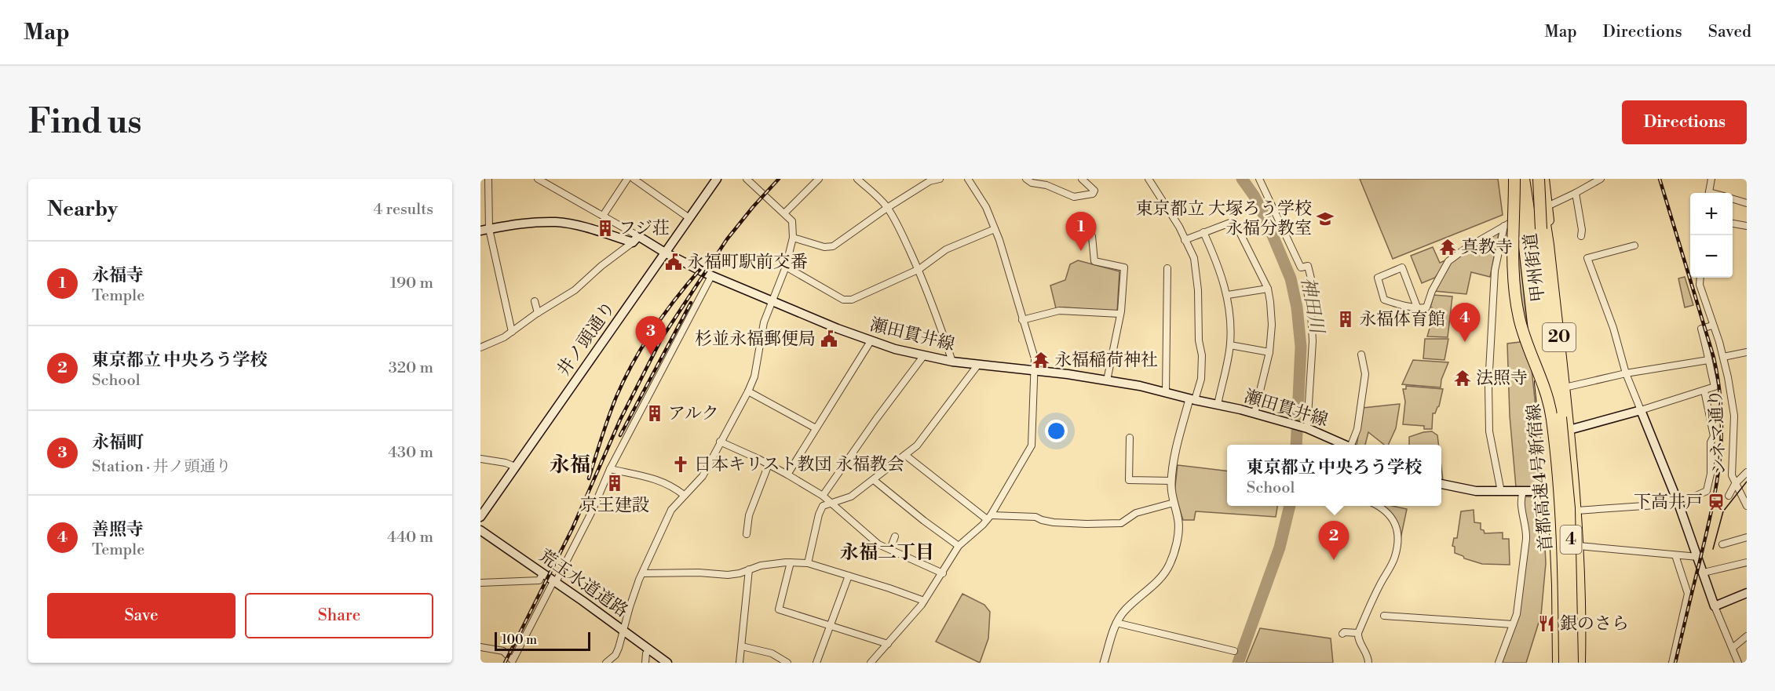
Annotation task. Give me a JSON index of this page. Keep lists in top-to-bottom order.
{
  "streets": {
    "highway": [
      "甲州街道",
      "20",
      "首都高速4号新宿線",
      "4"
    ],
    "main road": ["瀬田貫井線", "井ノ頭通り", "荒玉水道道路"],
    "street": ["シネマ通り"]
  },
  "crossings": [
    ["甲州街道", "20"],
    ["甲州街道", "4"],
    ["瀬田貫井線", "井ノ頭通り"],
    ["首都高速4号新宿線", "4"]
  ],
  "districts": ["永福", "永福二丁目"],
  "water": ["神田川"],
  "places": {
    "school or university": ["東京都立 大塚ろう学校 永福分教室"],
    "building": [
      "フジ荘",
      "永福体育館",
      "アルク",
      "京王建設"
    ],
    "temple": ["真教寺", "永福稲荷神社", "法照寺"],
    "public building": ["永福町駅前交番", "杉並永福郵便局"],
    "church": ["日本キリスト教団 永福教会"],
    "station": ["下高井戸"],
    "restaurant": ["銀のさら"]
  },
  "scale_bar": "100 m",
  "page": {
    "header": "Map",
    "nav": ["Map", "Directions", "Saved"],
    "buttons": [
      "Directions",
      ["Save", "Share"]
    ],
    "title": "Find us",
    "heading": ["Nearby", "4 results"],
    "map_buttons": ["+", "−"],
    "pins": [
      "1",
      "4",
      "3",
      "2"
    ],
    "list": [
      {
        "mark": "1",
        "name": "永福寺",
        "note": "Temple",
        "value": "190 m"
      },
      {
        "mark": "2",
        "name": "東京都立 中央ろう学校",
        "note": "School",
        "value": "320 m"
      },
      {
        "mark": "3",
        "name": "永福町",
        "note": "Station · 井ノ頭通り",
        "value": "430 m"
      },
      {
        "mark": "4",
        "name": "善照寺",
        "note": "Temple",
        "value": "440 m"
      }
    ],
    "popup": ["東京都立 中央ろう学校", "School"],
    "scale": "100 m"
  }
}
